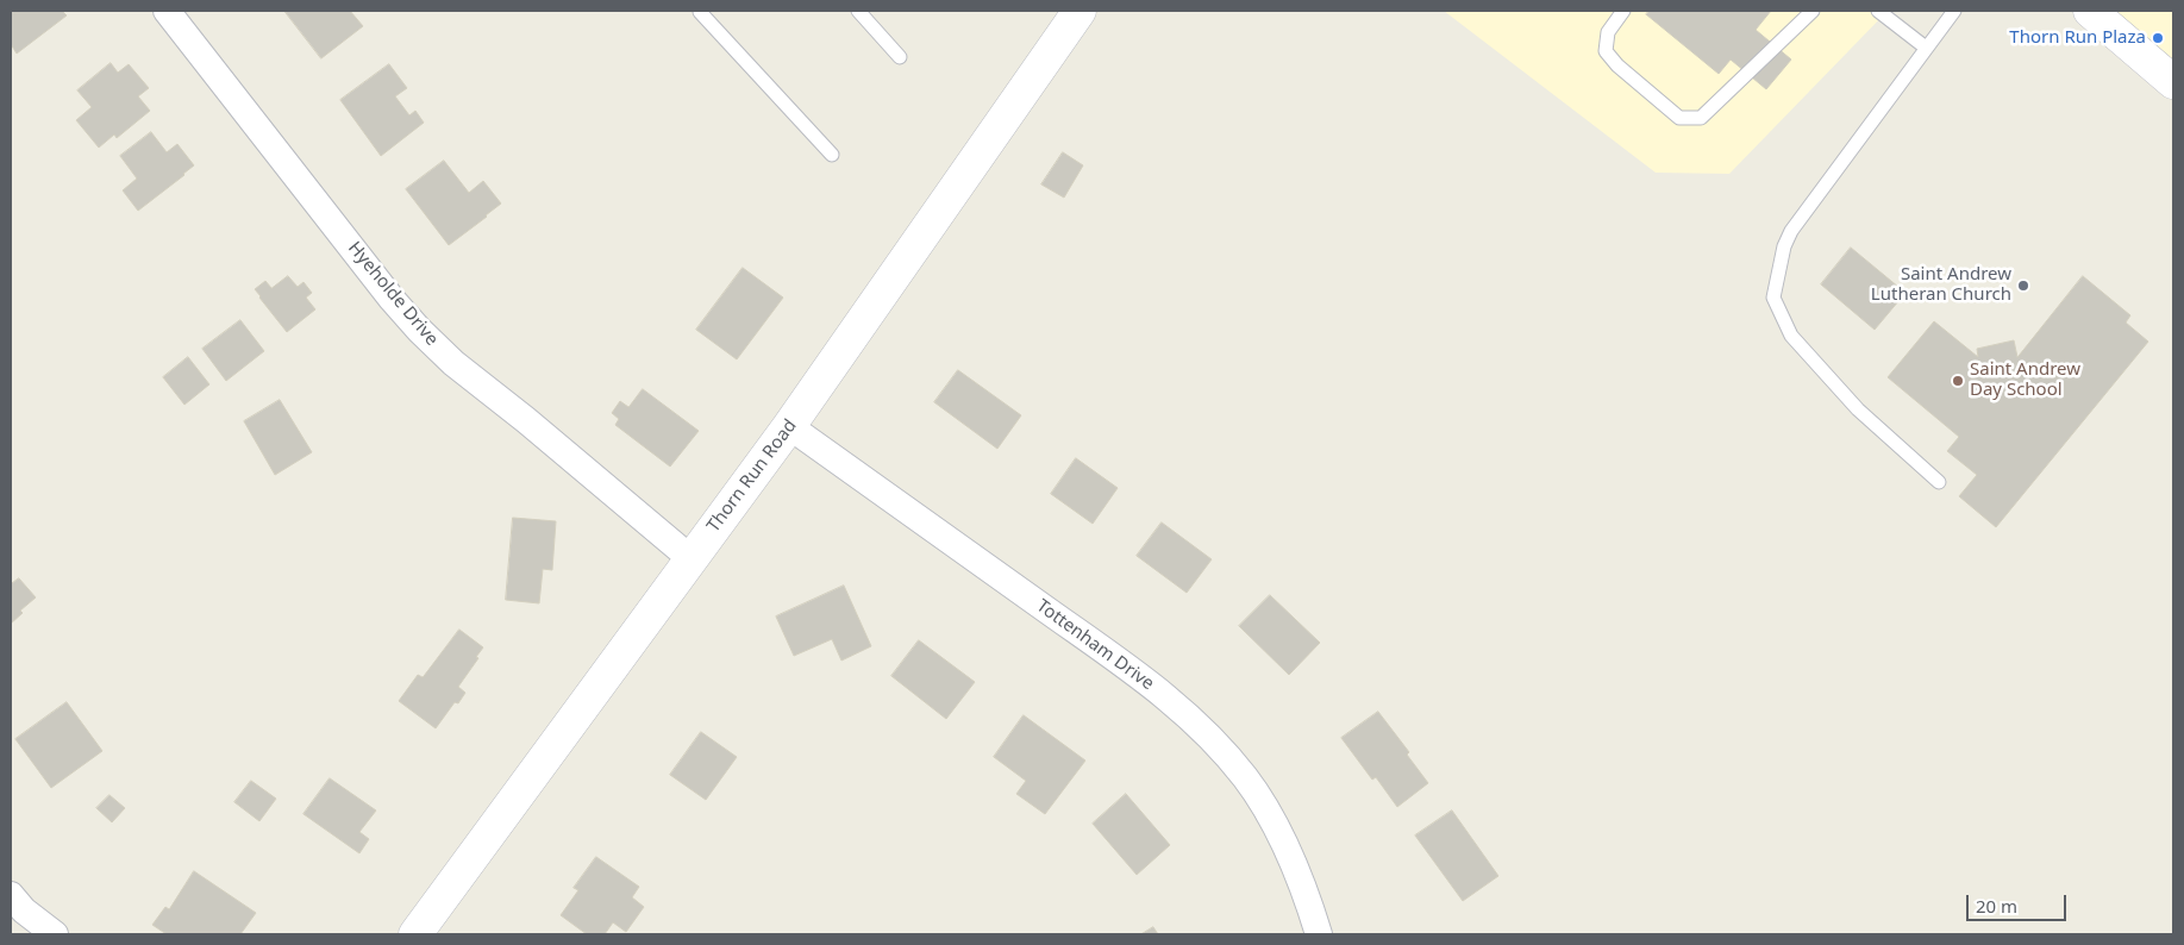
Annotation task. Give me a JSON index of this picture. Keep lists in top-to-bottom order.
{
  "streets": {
    "street": ["Hyeholde Drive", "Thorn Run Road", "Tottenham Drive"]
  },
  "crossings": [
    ["Hyeholde Drive", "Thorn Run Road"],
    ["Thorn Run Road", "Tottenham Drive"]
  ],
  "places": ["Thorn Run Plaza", "Saint Andrew Lutheran Church", "Saint Andrew Day School"],
  "scale_bar": "20 m"
}
